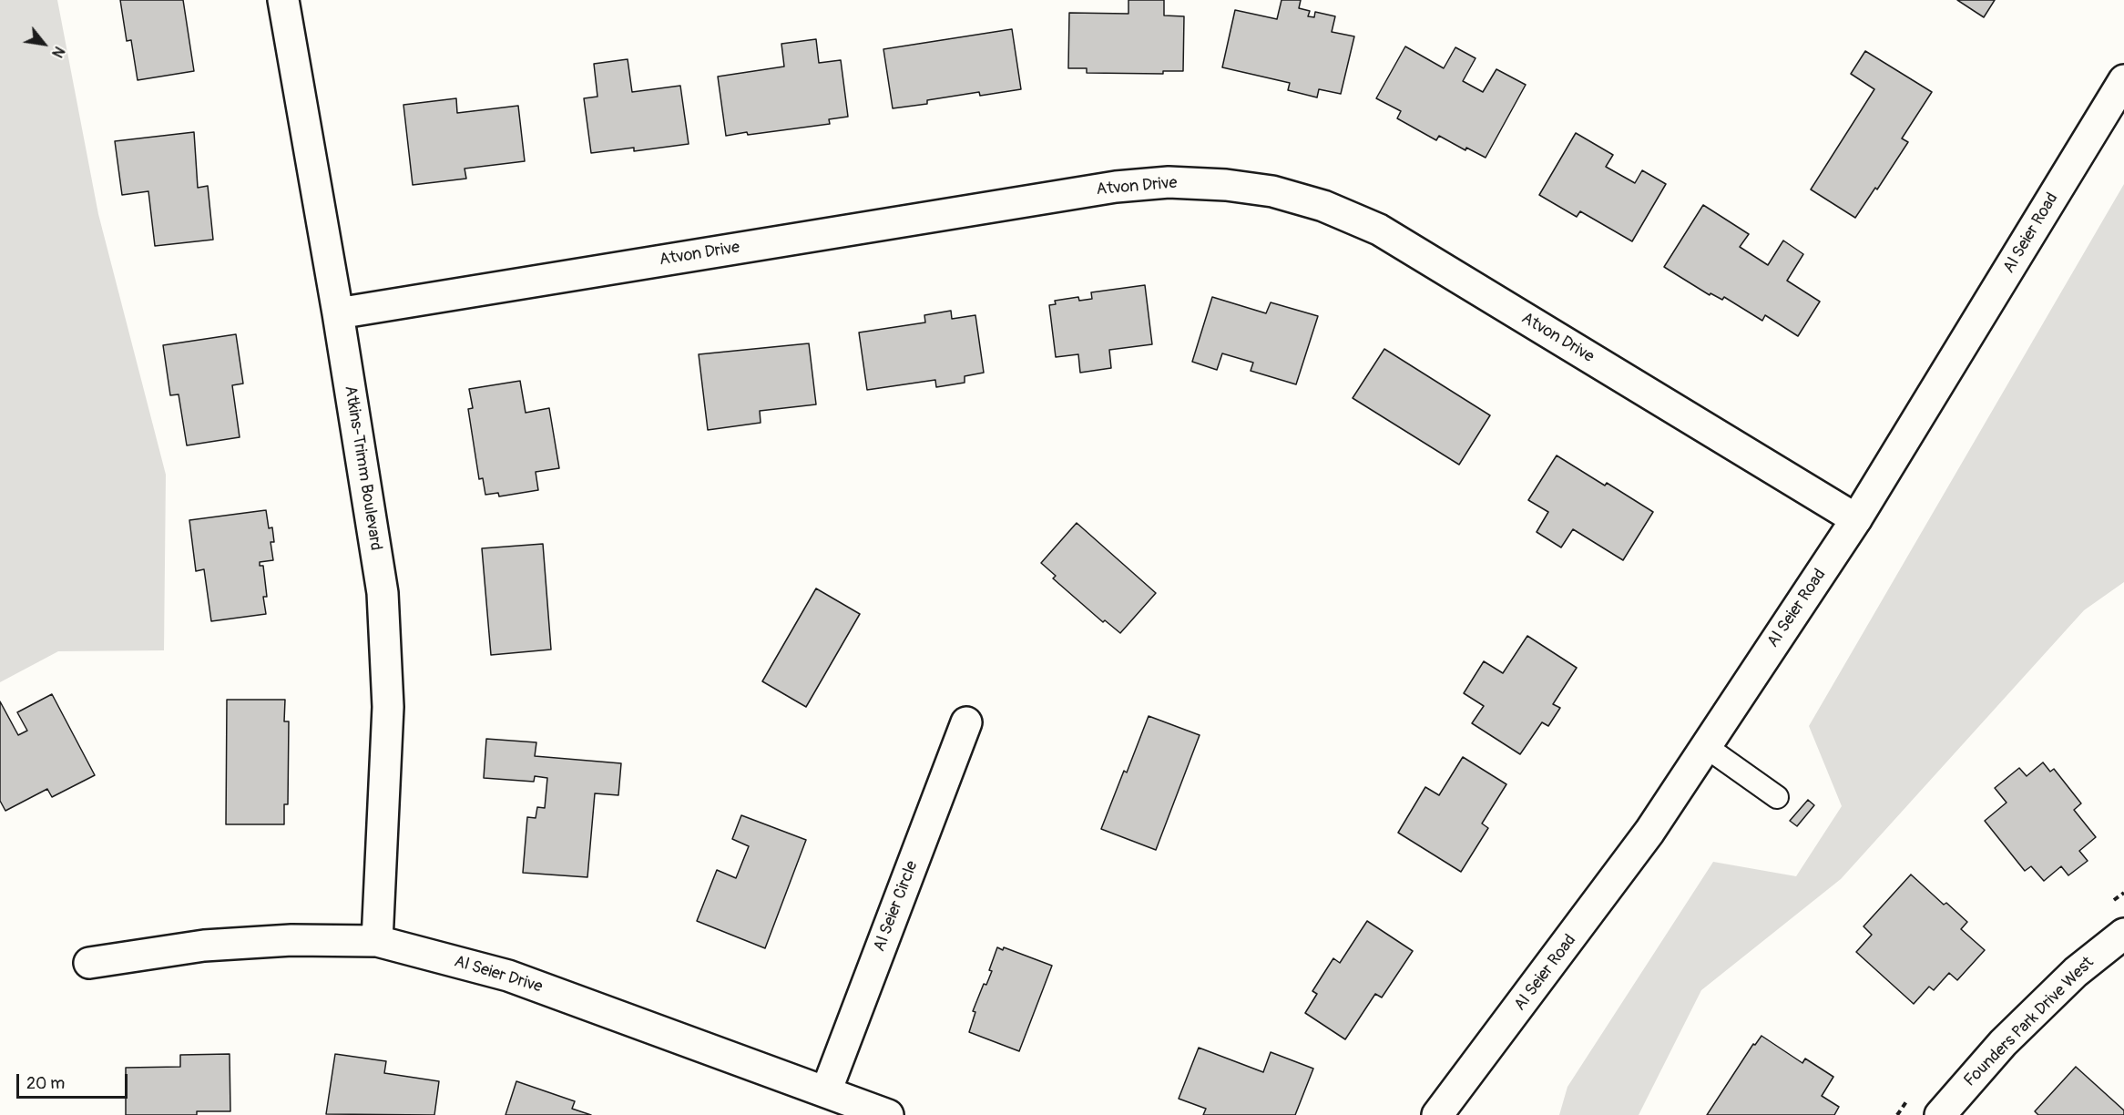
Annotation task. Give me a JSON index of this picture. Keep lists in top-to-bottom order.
{
  "streets": {
    "street": [
      "Atvon Drive",
      "Al Seier Road",
      "Atkins-Trimm Boulevard",
      "Al Seier Circle",
      "Al Seier Drive",
      "Founders Park Drive West"
    ]
  },
  "crossings": [
    ["Atvon Drive", "Al Seier Road"],
    ["Atvon Drive", "Atkins-Trimm Boulevard"],
    ["Atkins-Trimm Boulevard", "Al Seier Drive"],
    ["Al Seier Circle", "Al Seier Drive"]
  ],
  "scale_bar": "20 m",
  "north": "bottom right"
}
